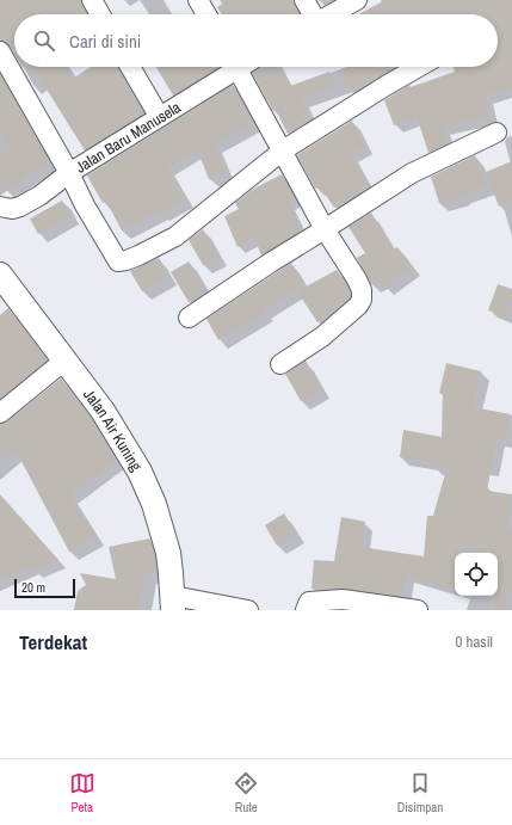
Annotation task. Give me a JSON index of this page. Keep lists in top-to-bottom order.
{
  "streets": {
    "street": ["Jalan Baru Manusela", "Jalan Air Kuning"]
  },
  "scale_bar": "20 m",
  "page": {
    "search": "Cari di sini",
    "scale": "20 m",
    "heading": ["Terdekat", "0 hasil"],
    "nav": ["Peta", "Rute", "Disimpan"]
  }
}
